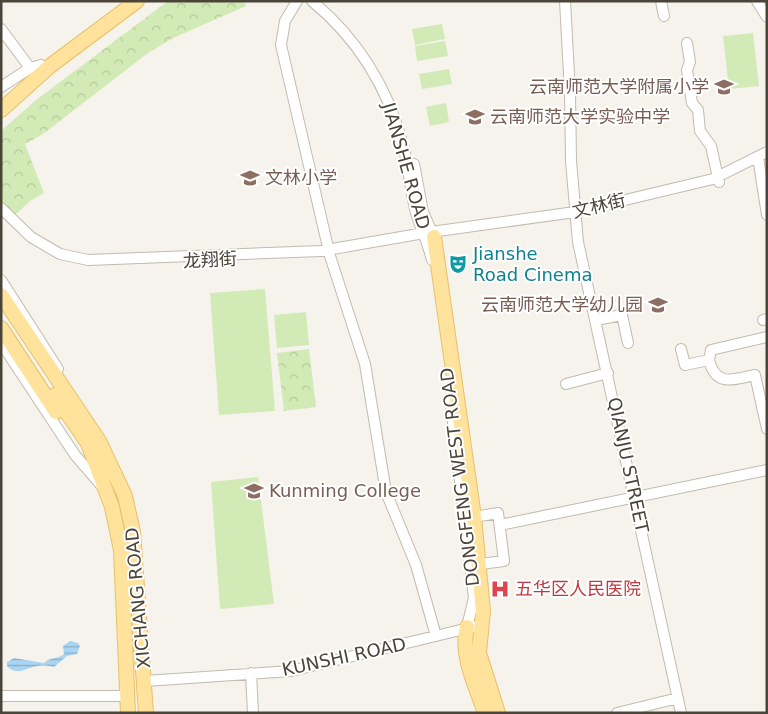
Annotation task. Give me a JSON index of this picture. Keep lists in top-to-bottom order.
{
  "streets": {
    "main road": ["DONGFENG WEST ROAD", "XICHANG ROAD"],
    "street": [
      "JIANSHE ROAD",
      "文林街",
      "龙翔街",
      "QIANJU STREET",
      "KUNSHI ROAD"
    ]
  },
  "crossings": [
    ["JIANSHE ROAD", "文林街"],
    ["JIANSHE ROAD", "龙翔街"],
    ["JIANSHE ROAD", "DONGFENG WEST ROAD"],
    ["文林街", "龙翔街"],
    ["文林街", "QIANJU STREET"],
    ["文林街", "DONGFENG WEST ROAD"],
    ["龙翔街", "DONGFENG WEST ROAD"],
    ["DONGFENG WEST ROAD", "KUNSHI ROAD"],
    ["XICHANG ROAD", "KUNSHI ROAD"]
  ],
  "places": {
    "school or university": [
      "云南师范大学附属小学",
      "云南师范大学实验中学",
      "文林小学",
      "云南师范大学幼儿园",
      "Kunming College"
    ],
    "theatre": ["Jianshe Road Cinema"],
    "hospital": ["五华区人民医院"]
  }
}
